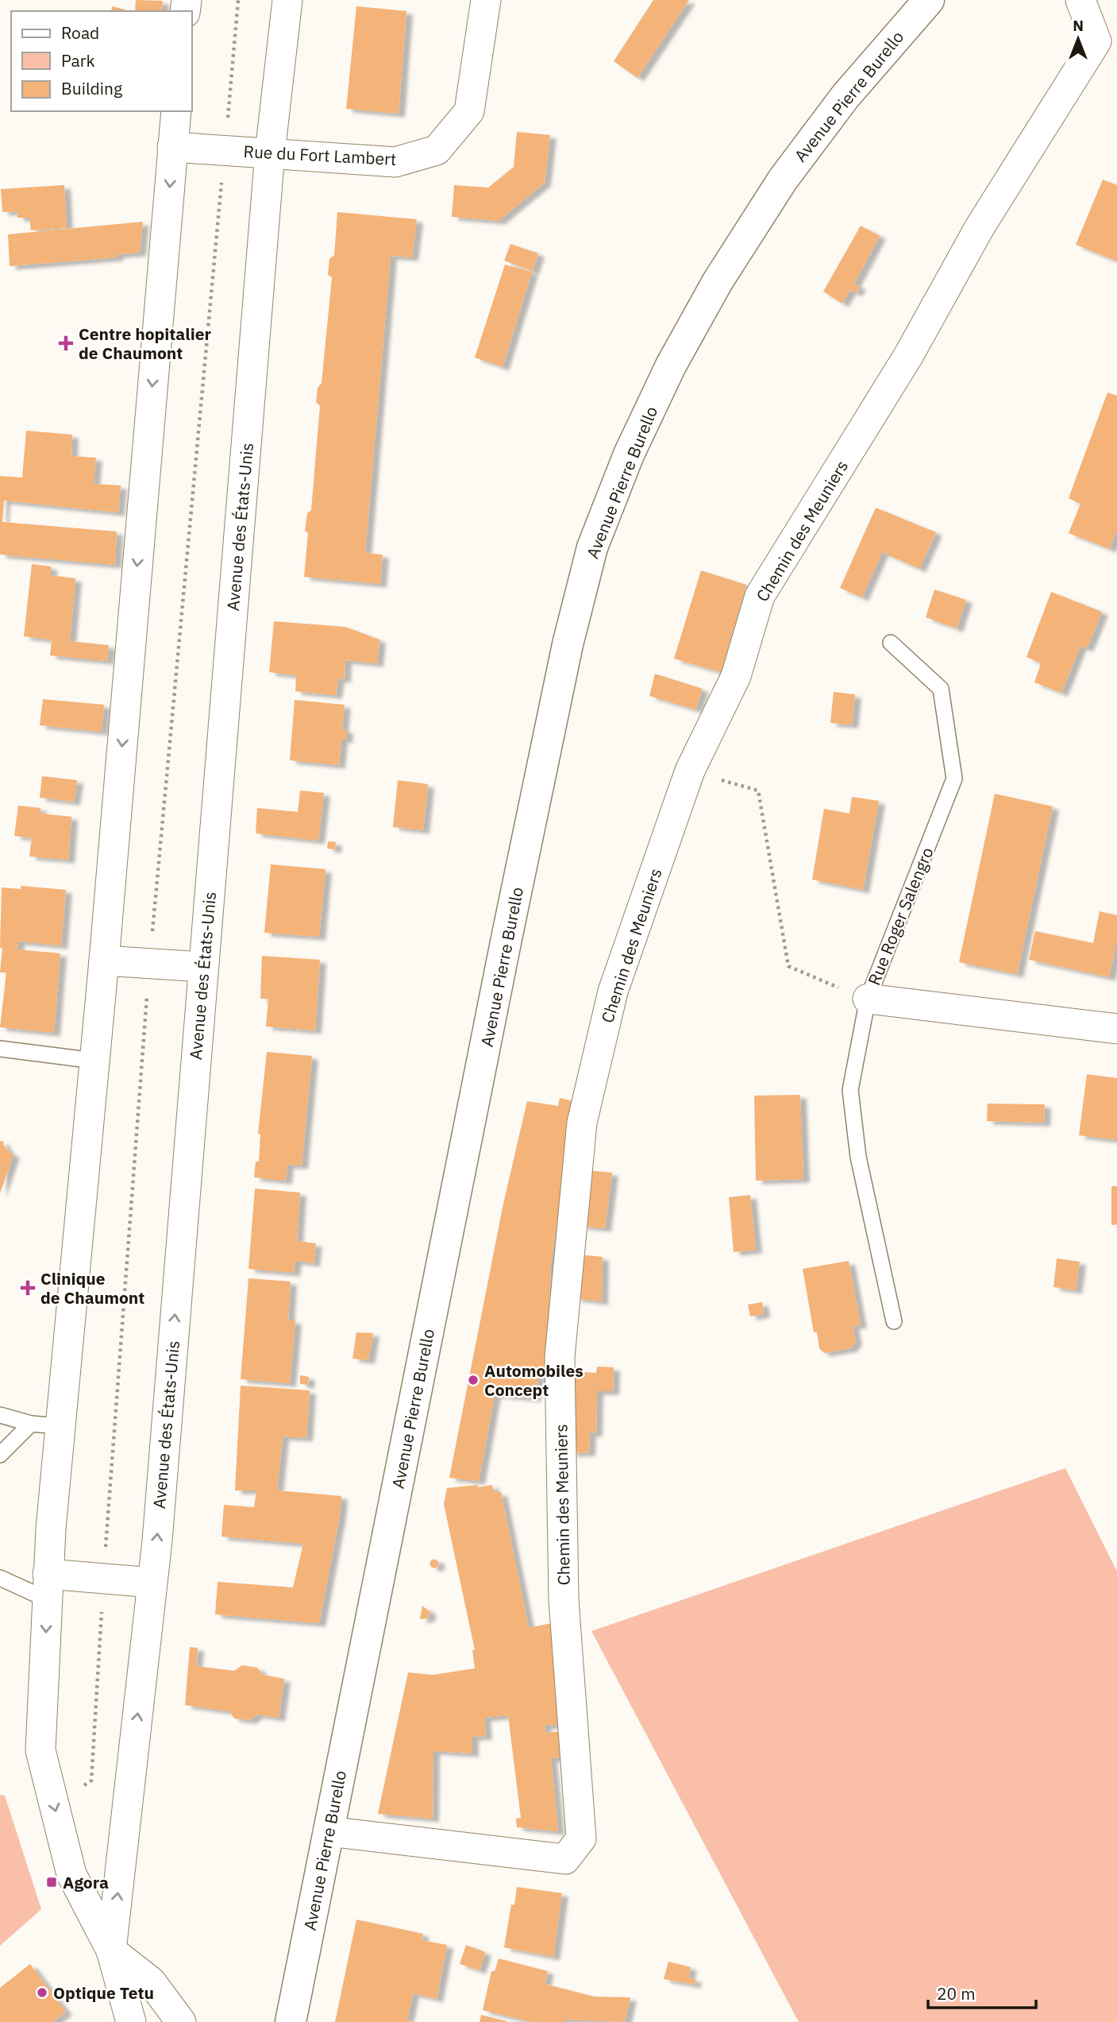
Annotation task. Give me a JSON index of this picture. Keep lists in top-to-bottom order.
{
  "streets": {
    "main road": ["Avenue Pierre Burello"],
    "street": [
      "Rue du Fort Lambert",
      "Avenue des États-Unis",
      "Chemin des Meuniers",
      "Rue Roger Salengro"
    ]
  },
  "crossings": [
    ["Avenue Pierre Burello", "Chemin des Meuniers"],
    ["Rue du Fort Lambert", "Avenue des États-Unis"]
  ],
  "places": {
    "health": ["Centre hopitalier de Chaumont", "Clinique de Chaumont"],
    "other": ["Automobiles Concept", "Optique Tetu"],
    "transit": ["Agora"]
  },
  "legend": ["Road", "Park", "Building"],
  "scale_bar": "20 m",
  "north": "top"
}
